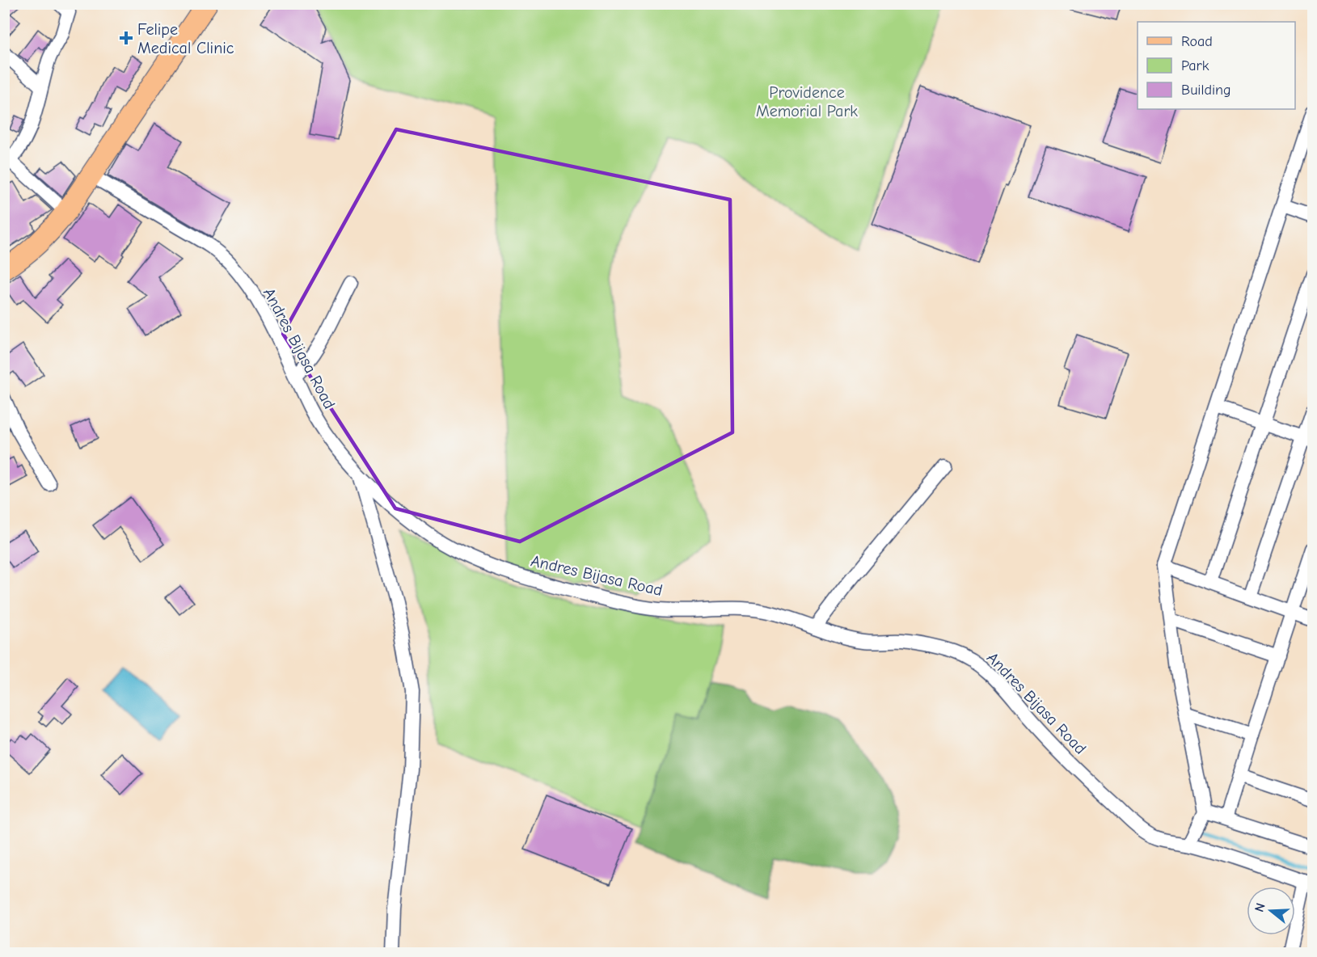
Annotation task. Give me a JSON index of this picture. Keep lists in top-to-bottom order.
{
  "streets": {
    "street": ["Andres Bijasa Road"]
  },
  "parks": ["Providence Memorial Park"],
  "places": {
    "health": ["Felipe Medical Clinic"]
  },
  "legend": ["Road", "Park", "Building"],
  "north": "left"
}
